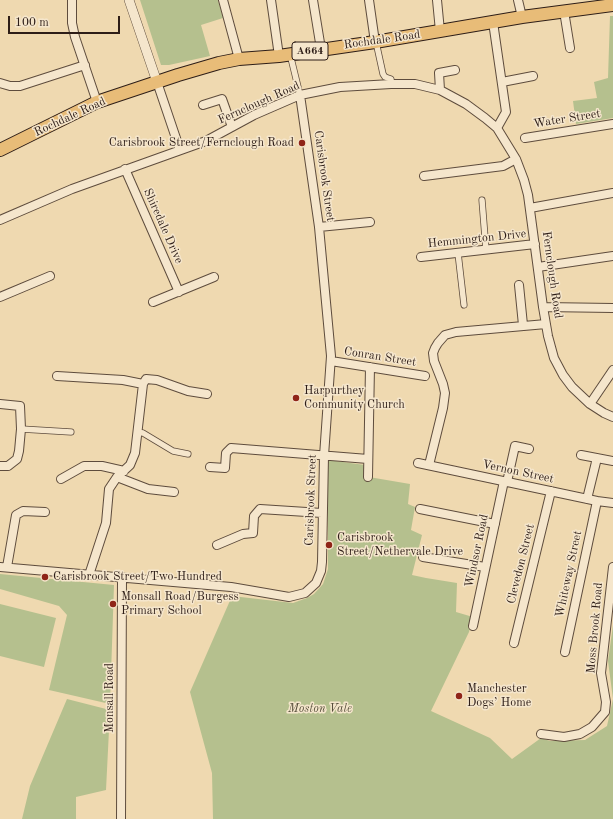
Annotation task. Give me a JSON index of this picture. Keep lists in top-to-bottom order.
{
  "streets": {
    "main road": ["Rochdale Road", "A664"],
    "street": [
      "Fernclough Road",
      "Water Street",
      "Carisbrook Street",
      "Shiredale Drive",
      "Hemmington Drive",
      "Conran Street",
      "Vernon Street",
      "Windsor Road",
      "Clevedon Street",
      "Whiteway Street",
      "Moss Brook Road",
      "Monsall Road"
    ]
  },
  "crossings": [
    ["Fernclough Road", "Carisbrook Street"],
    ["Fernclough Road", "Shiredale Drive"],
    ["Fernclough Road", "Hemmington Drive"],
    ["Carisbrook Street", "Conran Street"],
    ["Carisbrook Street", "Monsall Road"],
    ["Vernon Street", "Windsor Road"],
    ["Vernon Street", "Clevedon Street"],
    ["Vernon Street", "Whiteway Street"]
  ],
  "parks": ["Moston Vale"],
  "places": [
    "Carisbrook Street/Fernclough Road",
    "Harpurthey Community Church",
    "Carisbrook Street/Nethervale Drive",
    "Carisbrook Street/Two Hundred",
    "Monsall Road/Burgess Primary School",
    "Manchester Dogs’ Home"
  ],
  "scale_bar": "100 m"
}
